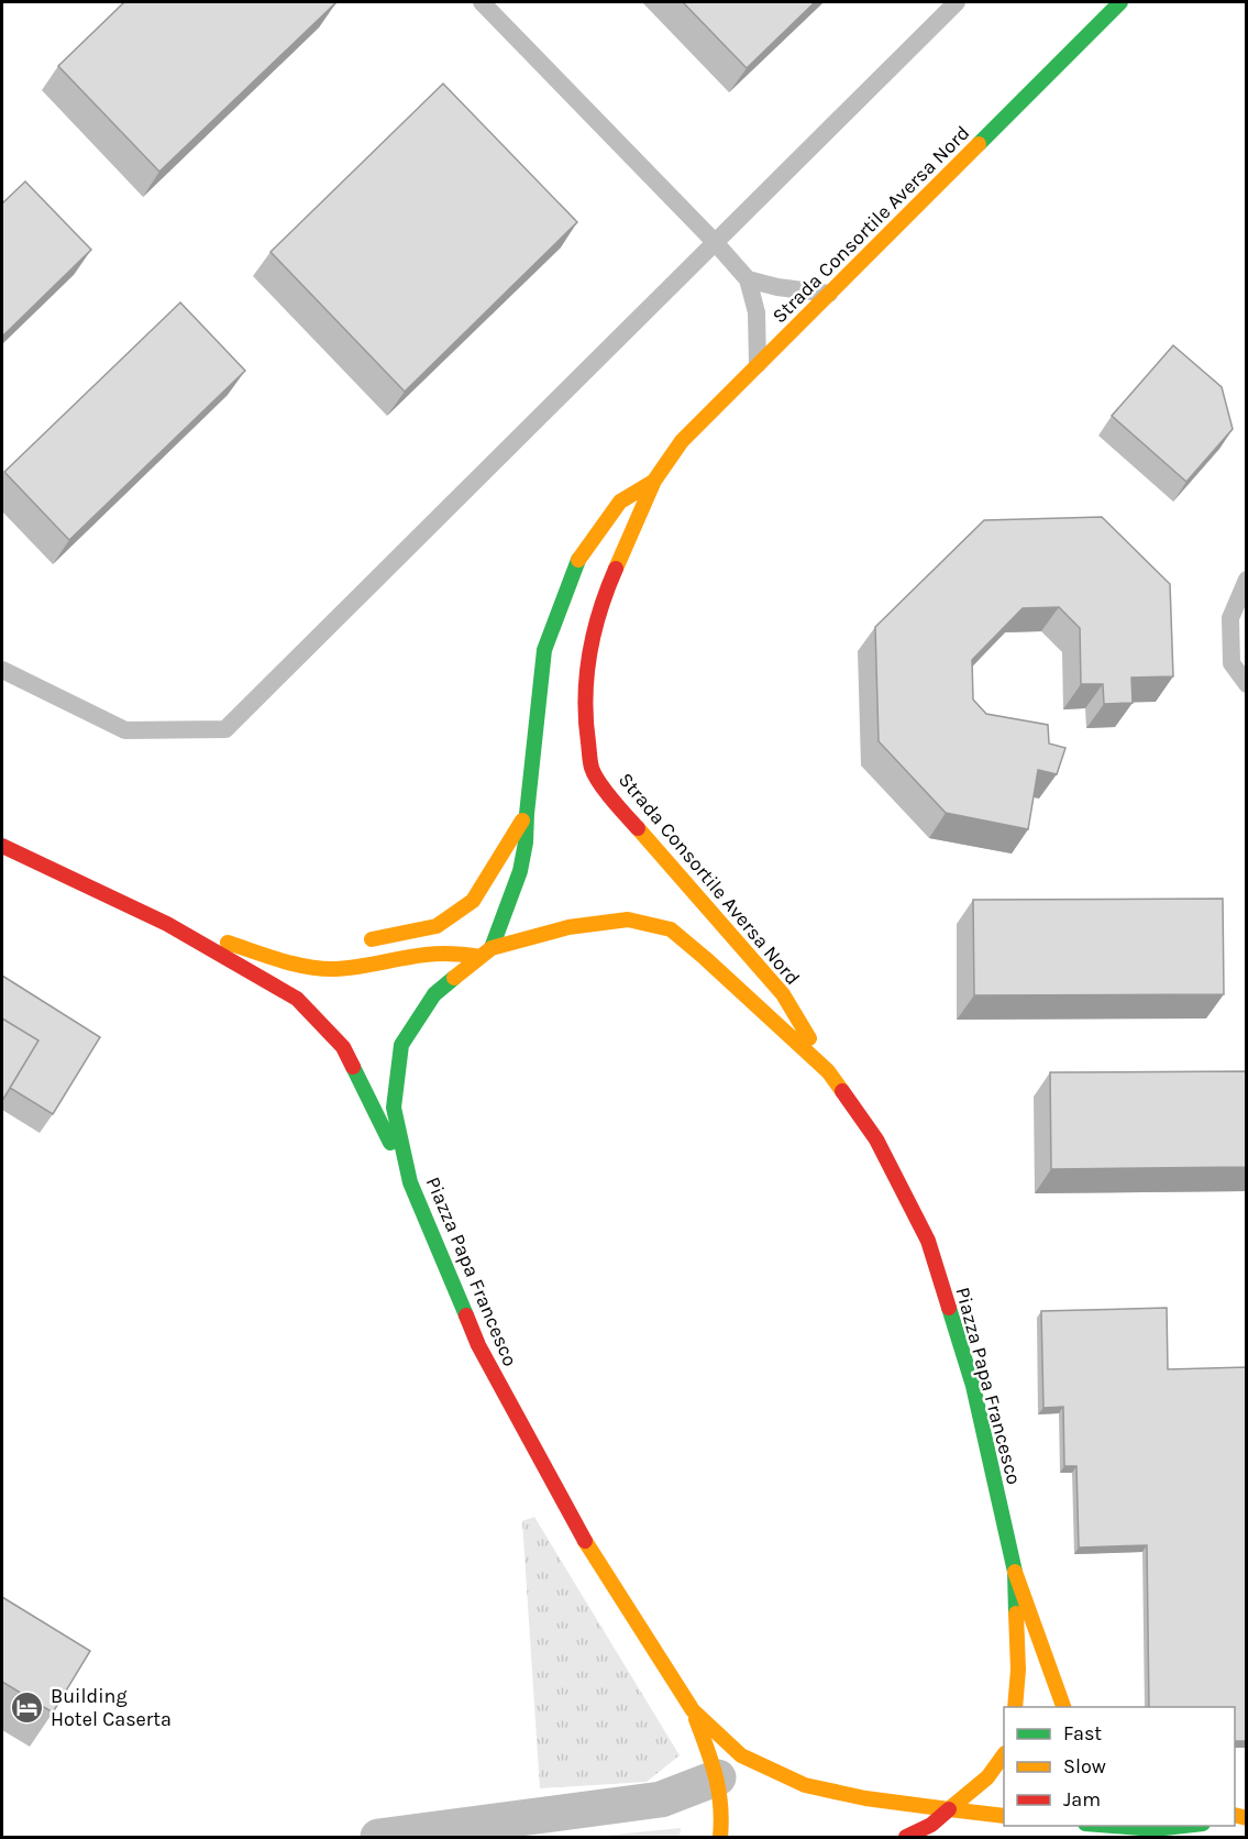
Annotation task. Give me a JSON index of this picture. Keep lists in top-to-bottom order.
{
  "streets": {
    "main road": ["Strada Consortile Aversa Nord", "Piazza Papa Francesco"]
  },
  "crossings": [
    ["Strada Consortile Aversa Nord", "Piazza Papa Francesco"]
  ],
  "places": {
    "hotel": ["Building Hotel Caserta"]
  },
  "legend": ["Fast", "Slow", "Jam"]
}
